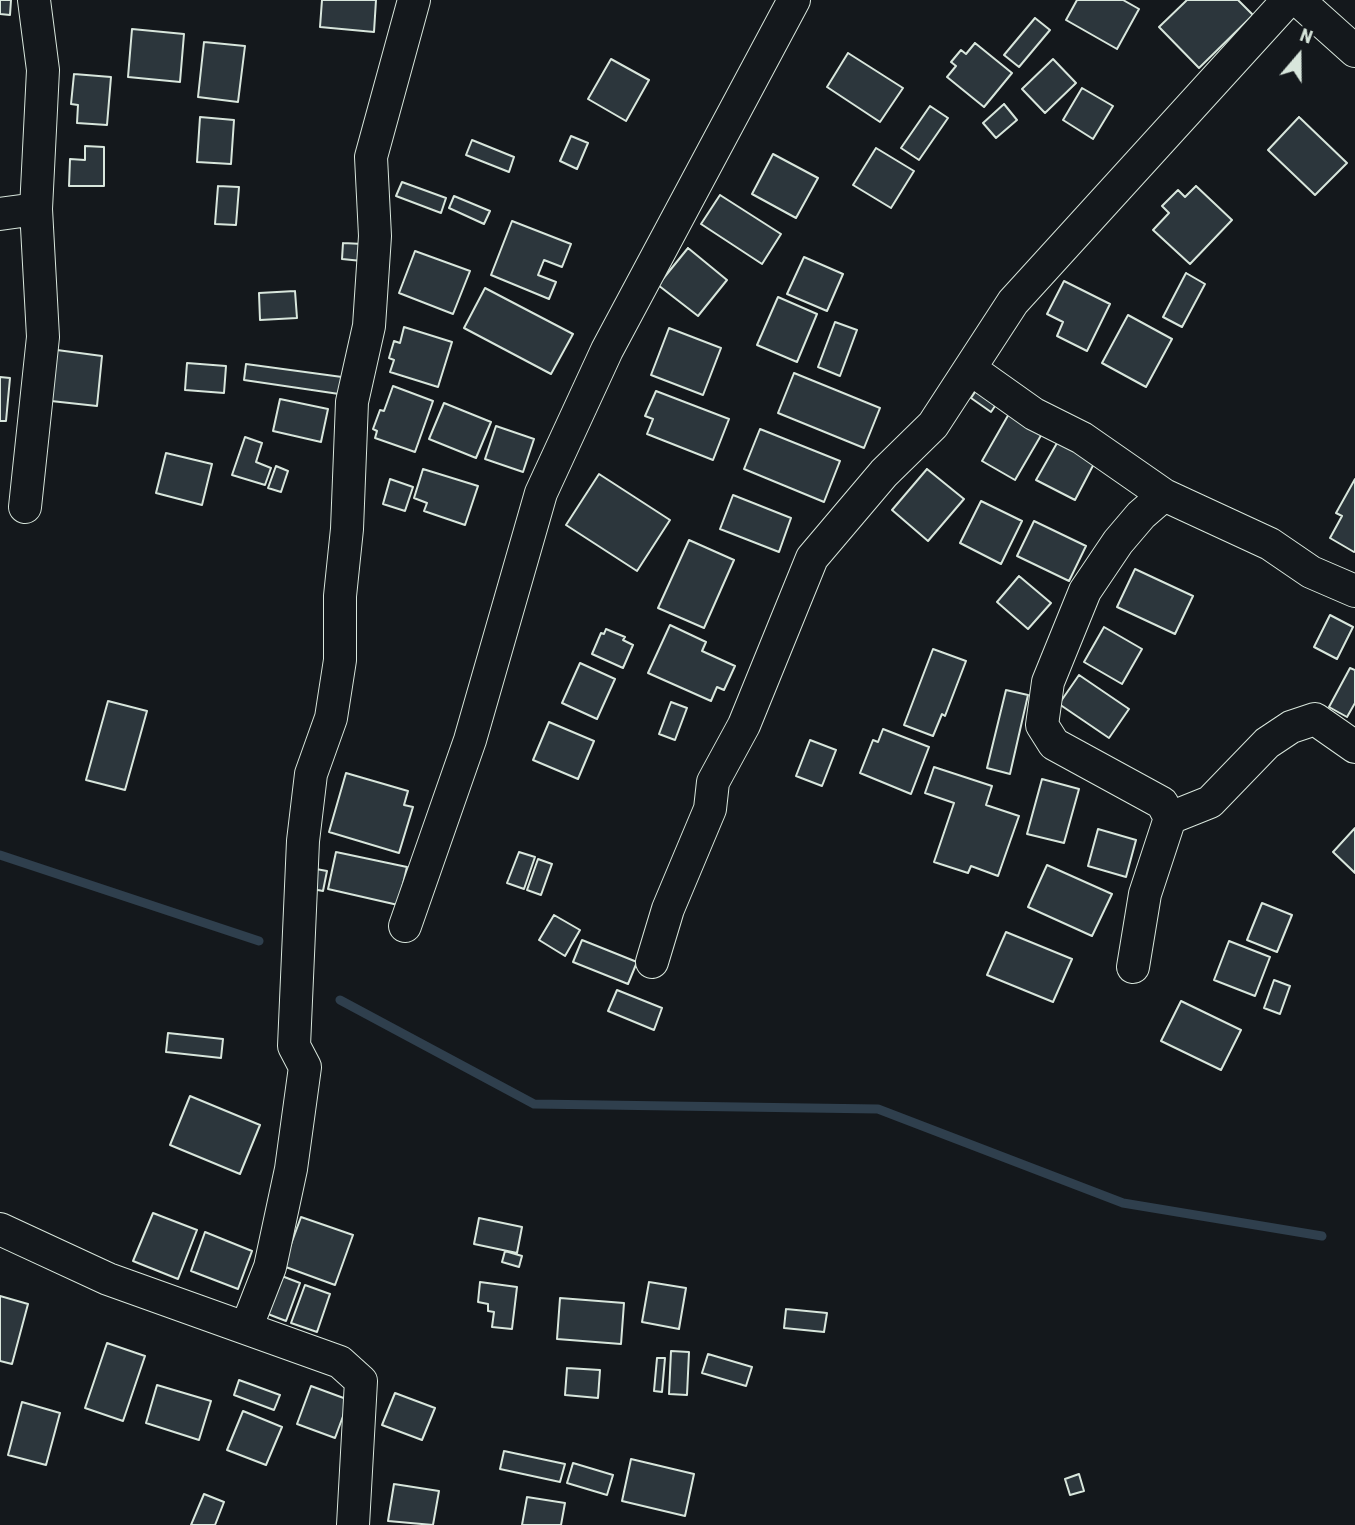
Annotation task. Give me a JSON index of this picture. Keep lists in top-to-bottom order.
{
  "north": "top"
}
